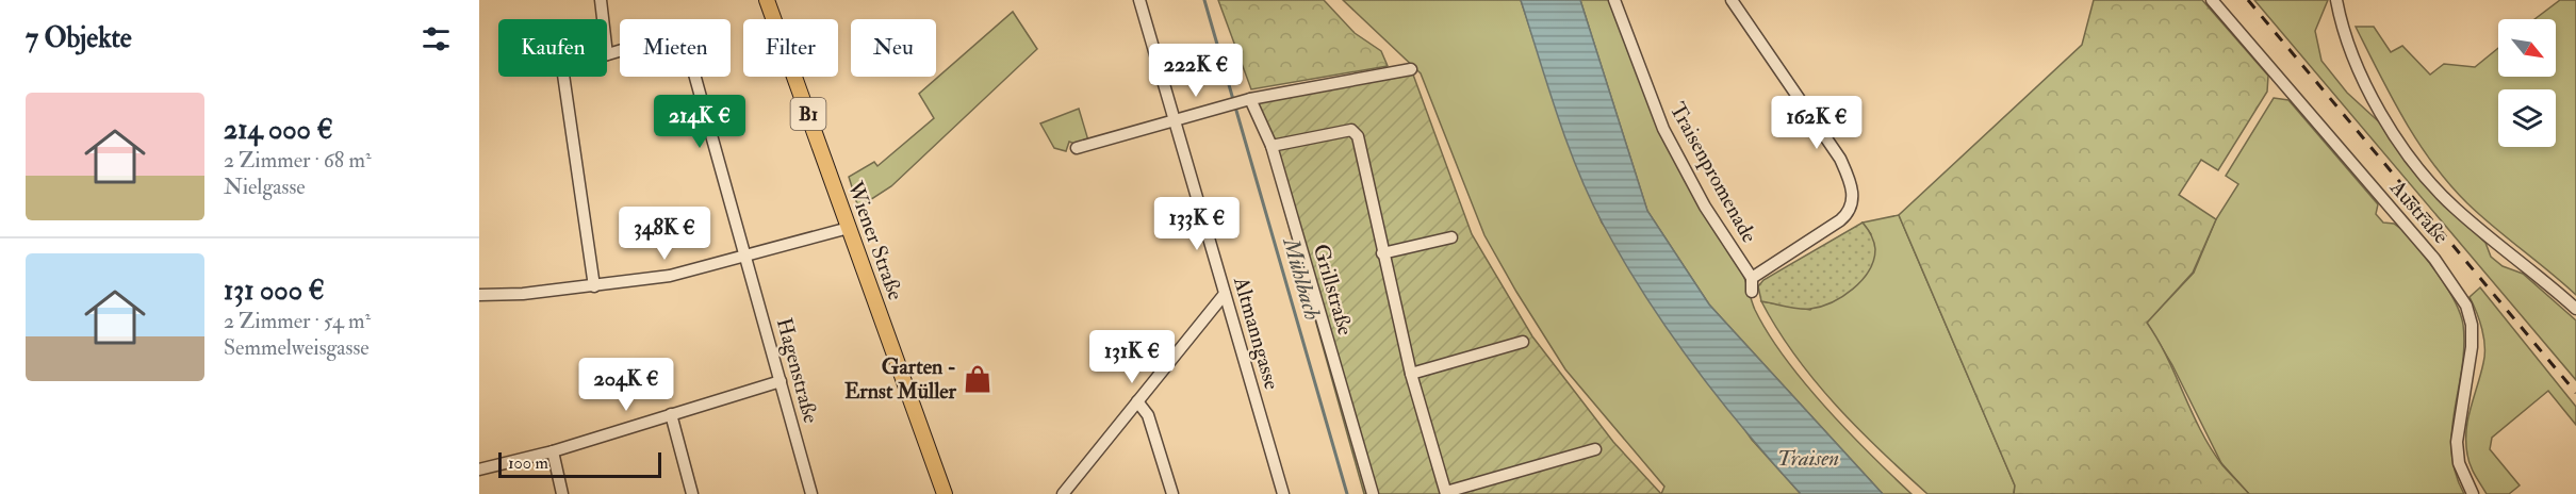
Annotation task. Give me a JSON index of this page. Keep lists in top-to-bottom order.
{
  "streets": {
    "main road": ["B1", "Wiener Straße"],
    "street": [
      "Traisenpromenade",
      "Austraße",
      "Grillstraße",
      "Altmanngasse",
      "Hagenstraße"
    ]
  },
  "water": ["Mühlbach", "Traisen"],
  "places": {
    "shop": ["Garten - Ernst Müller"]
  },
  "scale_bar": "100 m",
  "north": "bottom right",
  "page": {
    "heading": "7 Objekte",
    "chip": [
      "Kaufen",
      "Mieten",
      "Filter",
      "Neu"
    ],
    "price": [
      "222K €",
      "214K €",
      "162K €",
      "133K €",
      "348K €",
      "131K €",
      "204K €"
    ],
    "list": [
      {
        "name": "214 000 €",
        "note": "2 Zimmer · 68 m² · Nielgasse"
      },
      {
        "name": "131 000 €",
        "note": "2 Zimmer · 54 m² · Semmelweisgasse"
      }
    ],
    "scale": "100 m"
  }
}
